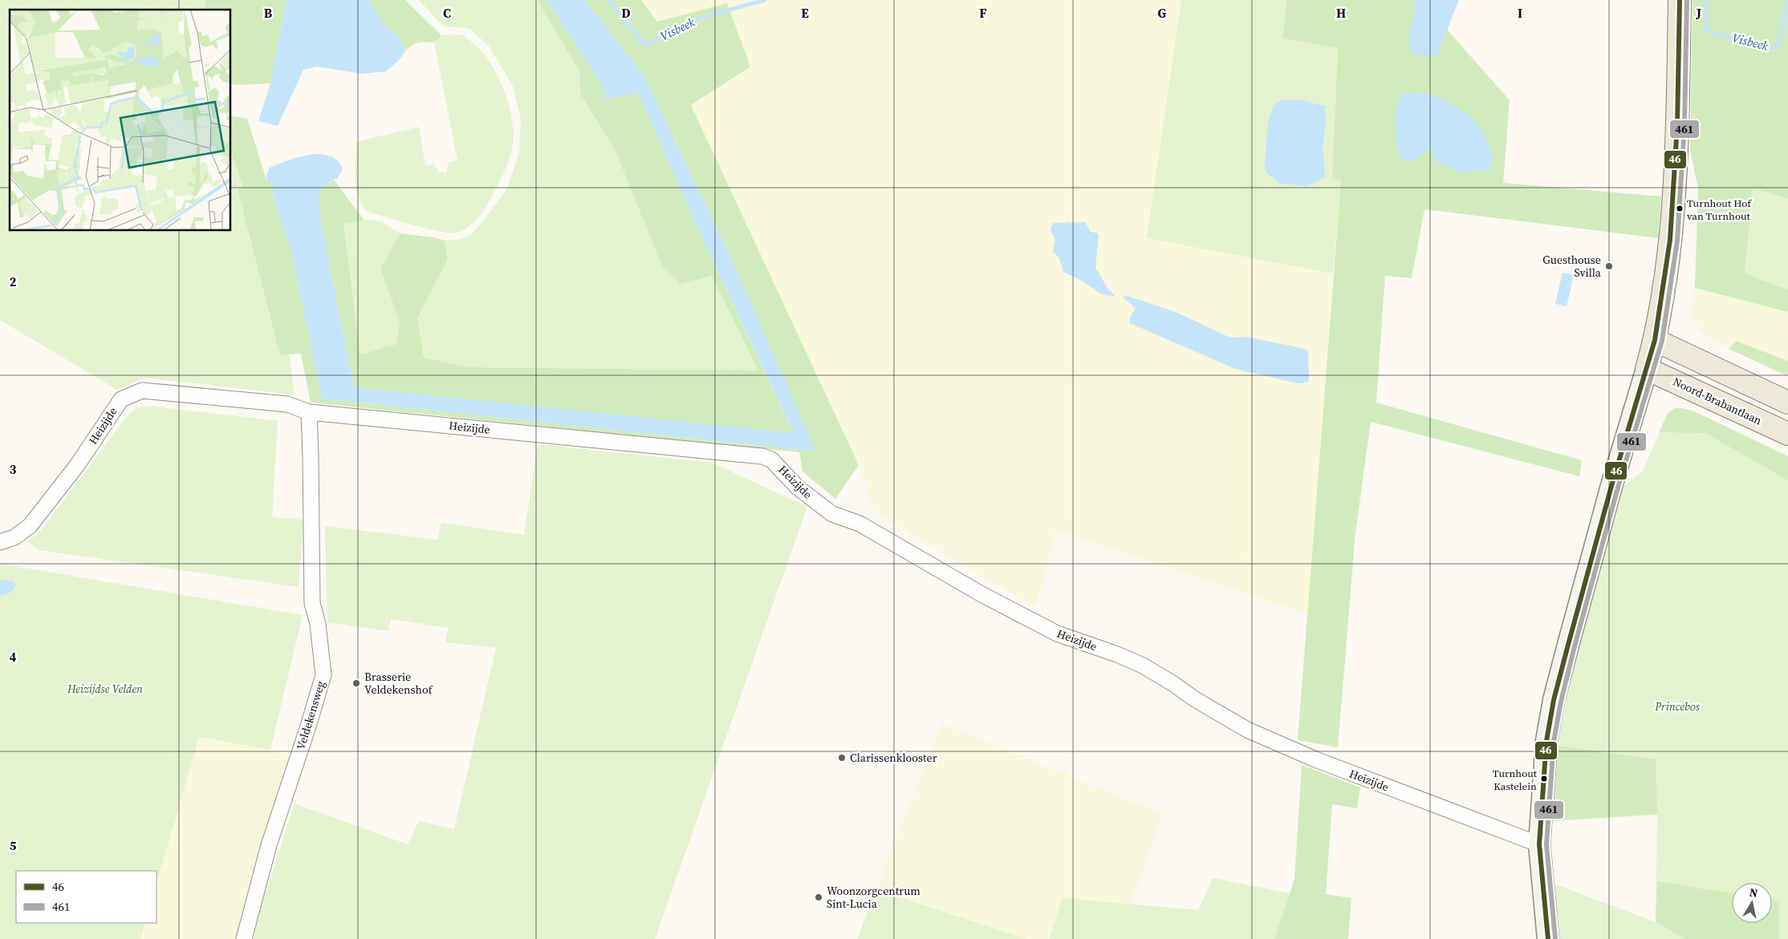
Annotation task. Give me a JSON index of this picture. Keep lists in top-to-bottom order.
{
  "streets": {
    "main road": ["Noord-Brabantlaan"],
    "street": ["Heizijde", "Veldekensweg"]
  },
  "crossings": [
    ["Heizijde", "Veldekensweg"]
  ],
  "water": ["Visbeek"],
  "parks": ["Heizijdse Velden", "Princebos"],
  "places": [
    "Turnhout Hof van Turnhout",
    "Guesthouse Svilla",
    "Brasserie Veldekenshof",
    "Clarissenklooster",
    "Turnhout Kastelein",
    "Woonzorgcentrum Sint-Lucia"
  ],
  "lines": ["transit line 46", "transit line 461"],
  "legend": ["46", "461"],
  "north": "top",
  "grid": {
    "columns": [
      "B",
      "C",
      "D",
      "E",
      "F",
      "G",
      "H",
      "I",
      "J"
    ],
    "rows": [
      "2",
      "3",
      "4",
      "5"
    ]
  }
}
